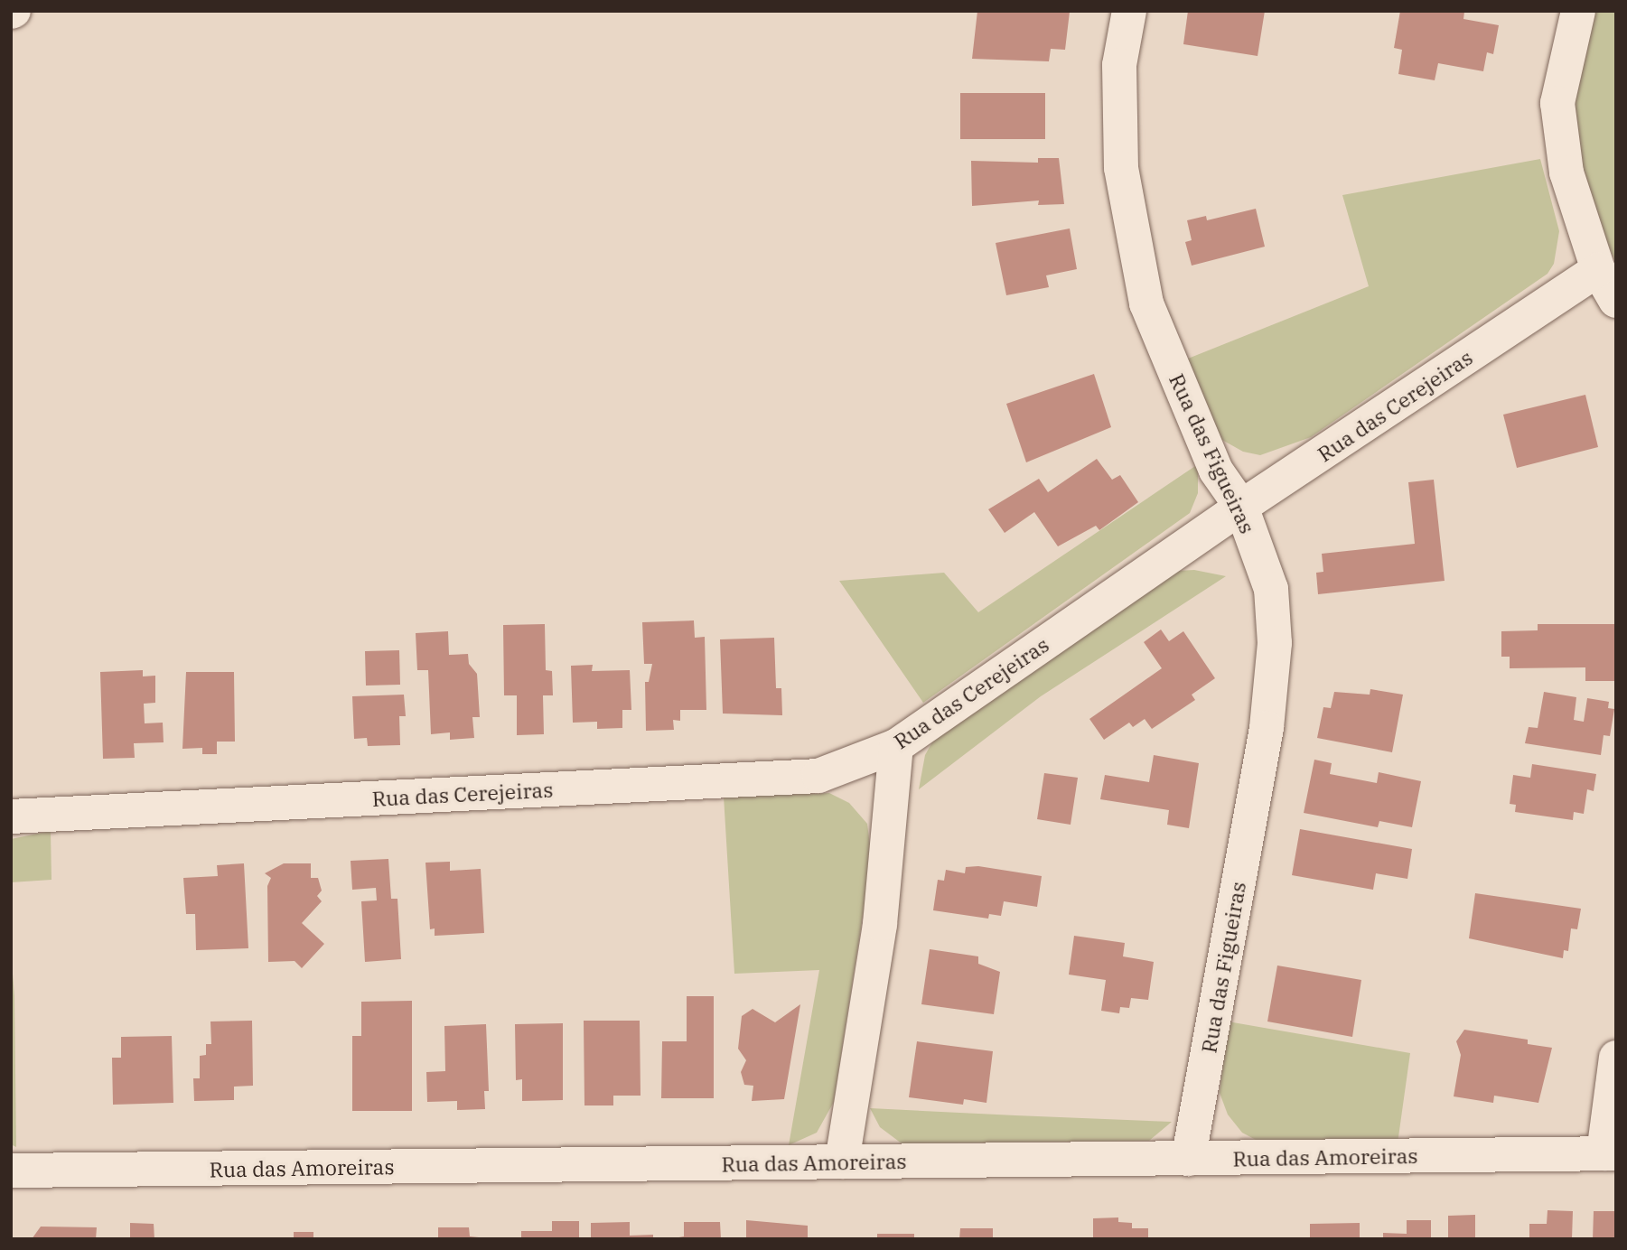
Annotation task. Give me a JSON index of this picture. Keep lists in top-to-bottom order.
{
  "streets": {
    "street": ["Rua das Cerejeiras", "Rua das Figueiras", "Rua das Amoreiras"]
  },
  "crossings": [
    ["Rua das Cerejeiras", "Rua das Figueiras"],
    ["Rua das Figueiras", "Rua das Amoreiras"]
  ]
}
